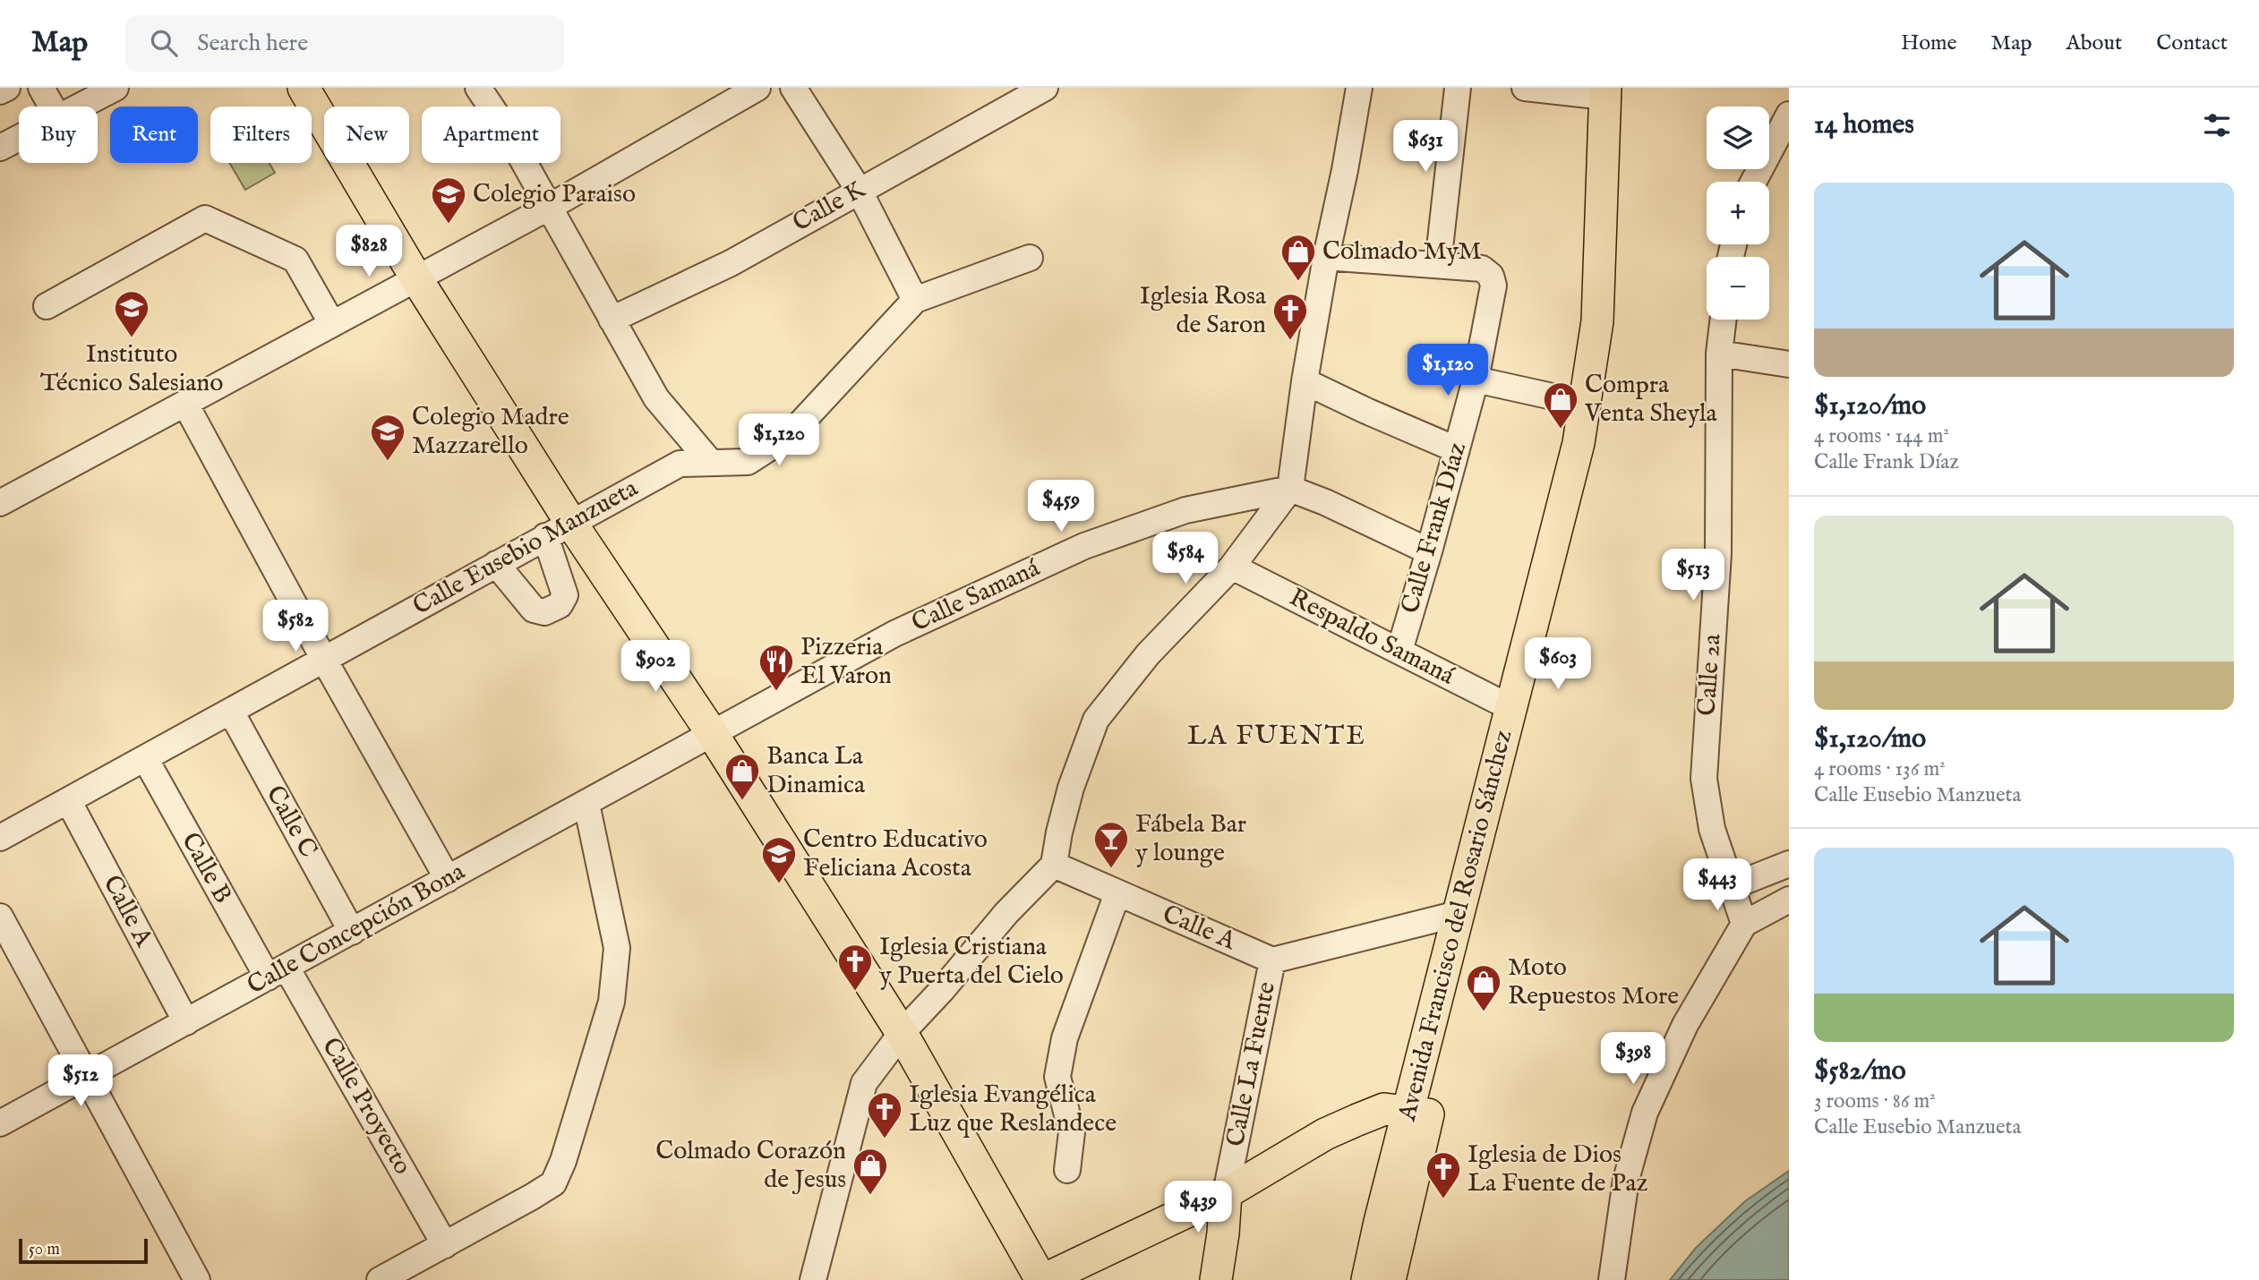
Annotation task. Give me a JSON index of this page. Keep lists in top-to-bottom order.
{
  "streets": {
    "main road": ["Avenida Francisco del Rosario Sánchez", "Calle La Fuente"],
    "street": [
      "Calle K",
      "Calle Frank Díaz",
      "Calle Eusebio Manzueta",
      "Calle Samaná",
      "Respaldo Samaná",
      "Calle 2a",
      "Calle C",
      "Calle B",
      "Calle A",
      "Calle Concepción Bona",
      "Calle Proyecto"
    ]
  },
  "crossings": [
    ["Calle Frank Díaz", "Respaldo Samaná"],
    ["Calle Eusebio Manzueta", "Calle C"],
    ["Calle Eusebio Manzueta", "Calle B"],
    ["Calle Eusebio Manzueta", "Calle A"],
    ["Calle Samaná", "Calle Concepción Bona"],
    ["Respaldo Samaná", "Avenida Francisco del Rosario Sánchez"],
    ["Calle C", "Calle Concepción Bona"],
    ["Calle B", "Calle Concepción Bona"],
    ["Calle B", "Calle Proyecto"],
    ["Calle A", "Calle Concepción Bona"],
    ["Calle A", "Calle La Fuente"],
    ["Calle Concepción Bona", "Calle Proyecto"]
  ],
  "districts": ["LA FUENTE"],
  "places": {
    "school or university": [
      "Colegio Paraiso",
      "Instituto Técnico Salesiano",
      "Colegio Madre Mazzarello",
      "Centro Educativo Feliciana Acosta"
    ],
    "shop": [
      "Colmado MyM",
      "Compra Venta Sheyla",
      "Banca La Dinamica",
      "Moto Repuestos More",
      "Colmado Corazón de Jesus"
    ],
    "church": [
      "Iglesia Rosa de Saron",
      "Iglesia Cristiana y Puerta del Cielo",
      "Iglesia Evangélica Luz que Reslandece",
      "Iglesia de Dios La Fuente de Paz"
    ],
    "restaurant": ["Pizzeria El Varon"],
    "bar": ["Fábela Bar y lounge"]
  },
  "scale_bar": "50 m",
  "page": {
    "header": "Map",
    "search": "Search here",
    "nav": [
      "Home",
      "Map",
      "About",
      "Contact"
    ],
    "heading": "14 homes",
    "map_buttons": ["+", "−"],
    "chip": [
      "Buy",
      "Rent",
      "Filters",
      "New",
      "Apartment"
    ],
    "price": [
      "$631",
      "$828",
      "$1,120",
      "$1,120",
      "$459",
      "$584",
      "$513",
      "$582",
      "$603",
      "$902",
      "$443",
      "$398",
      "$512",
      "$439"
    ],
    "list": [
      {
        "name": "$1,120/mo",
        "note": "4 rooms · 144 m² · Calle Frank Díaz"
      },
      {
        "name": "$1,120/mo",
        "note": "4 rooms · 136 m² · Calle Eusebio Manzueta"
      },
      {
        "name": "$582/mo",
        "note": "3 rooms · 86 m² · Calle Eusebio Manzueta"
      }
    ],
    "scale": "50 m"
  }
}
